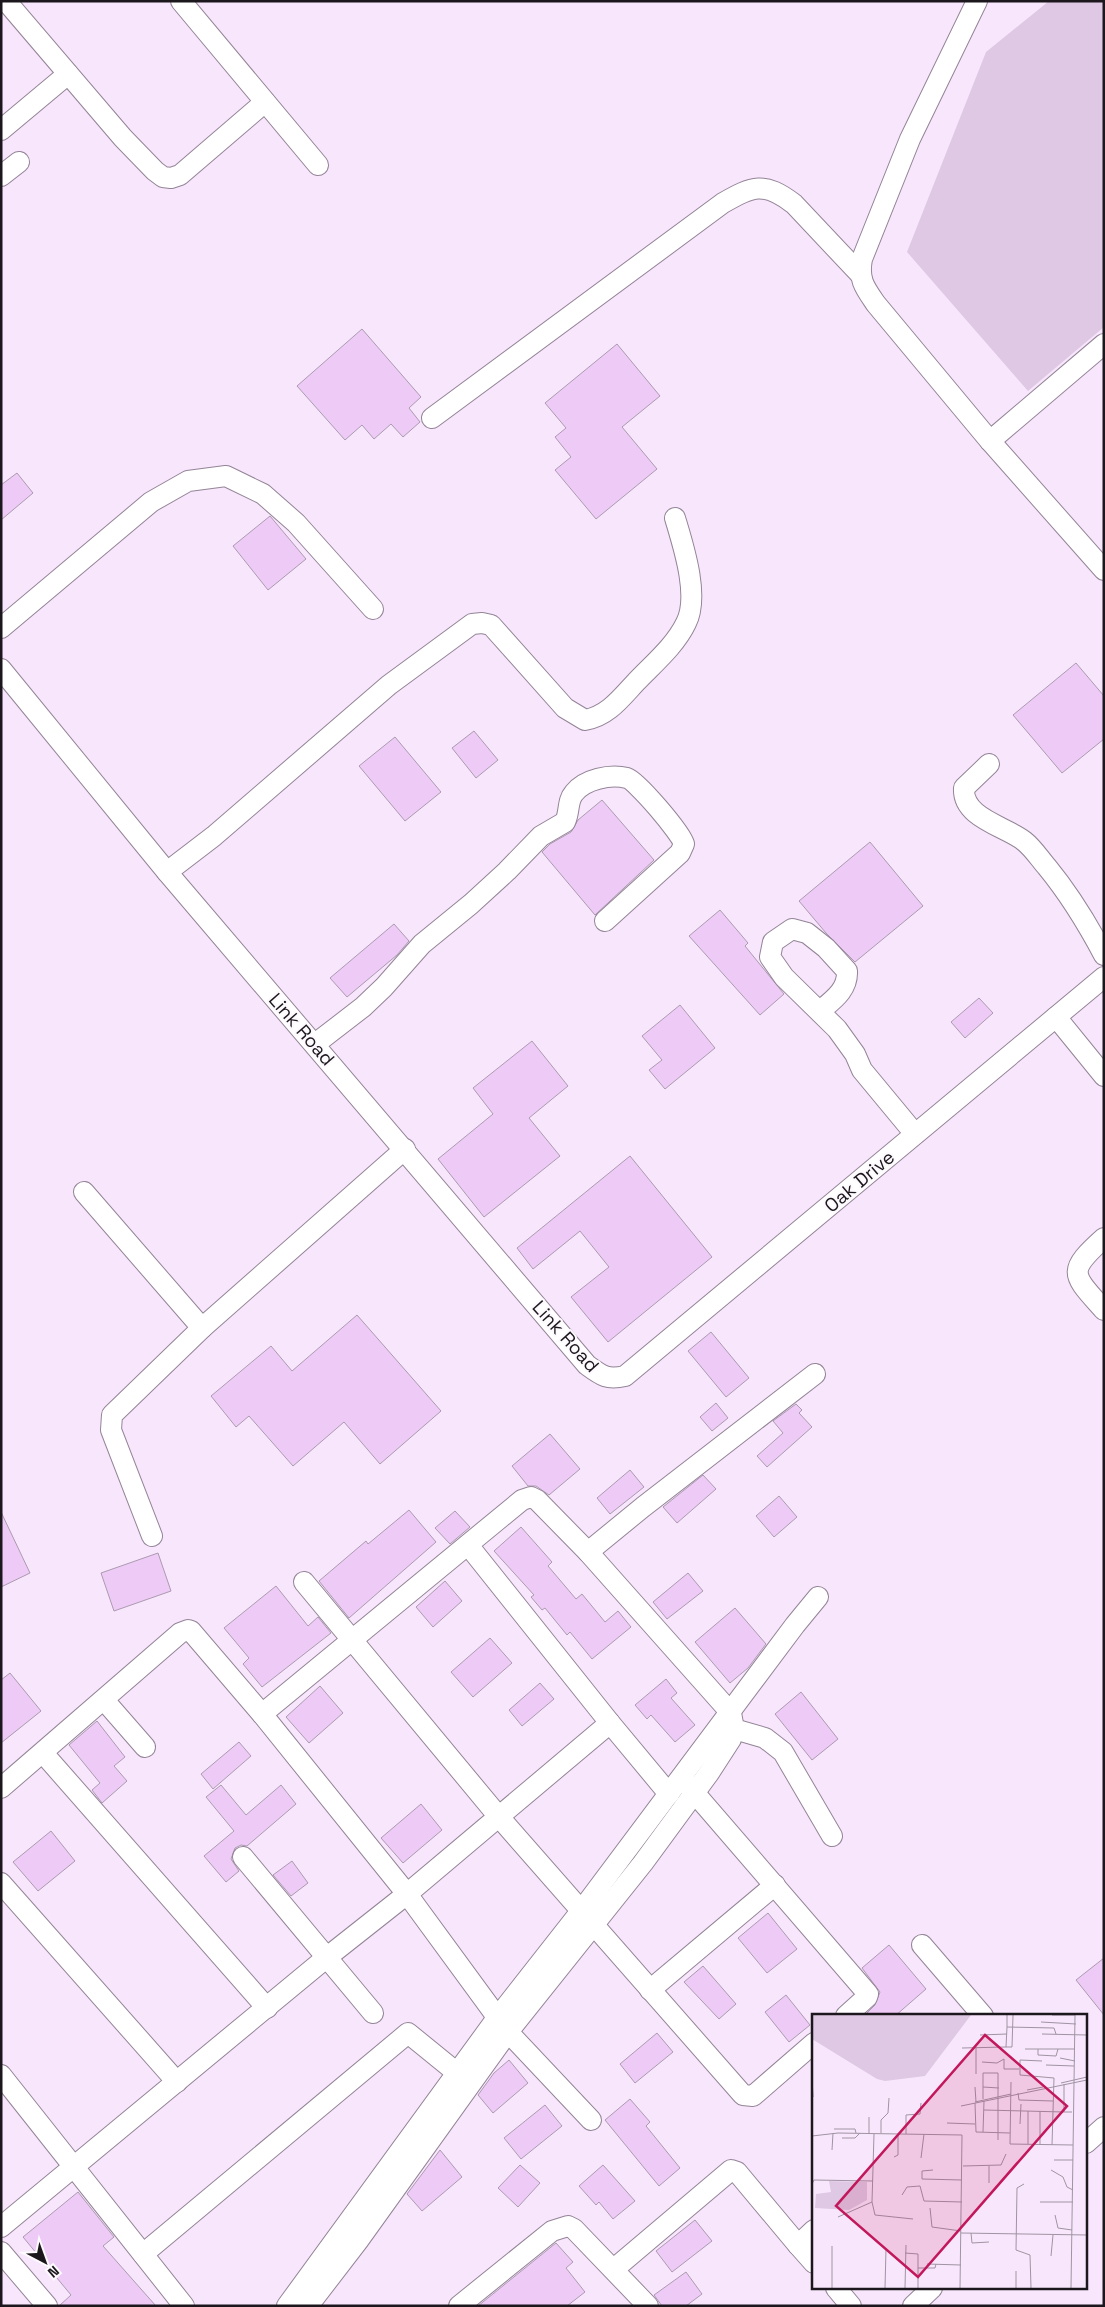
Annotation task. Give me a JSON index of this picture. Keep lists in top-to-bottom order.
{
  "streets": {
    "street": ["Link Road", "Oak Drive"]
  },
  "crossings": [
    ["Link Road", "Oak Drive"]
  ],
  "north": "bottom right"
}
